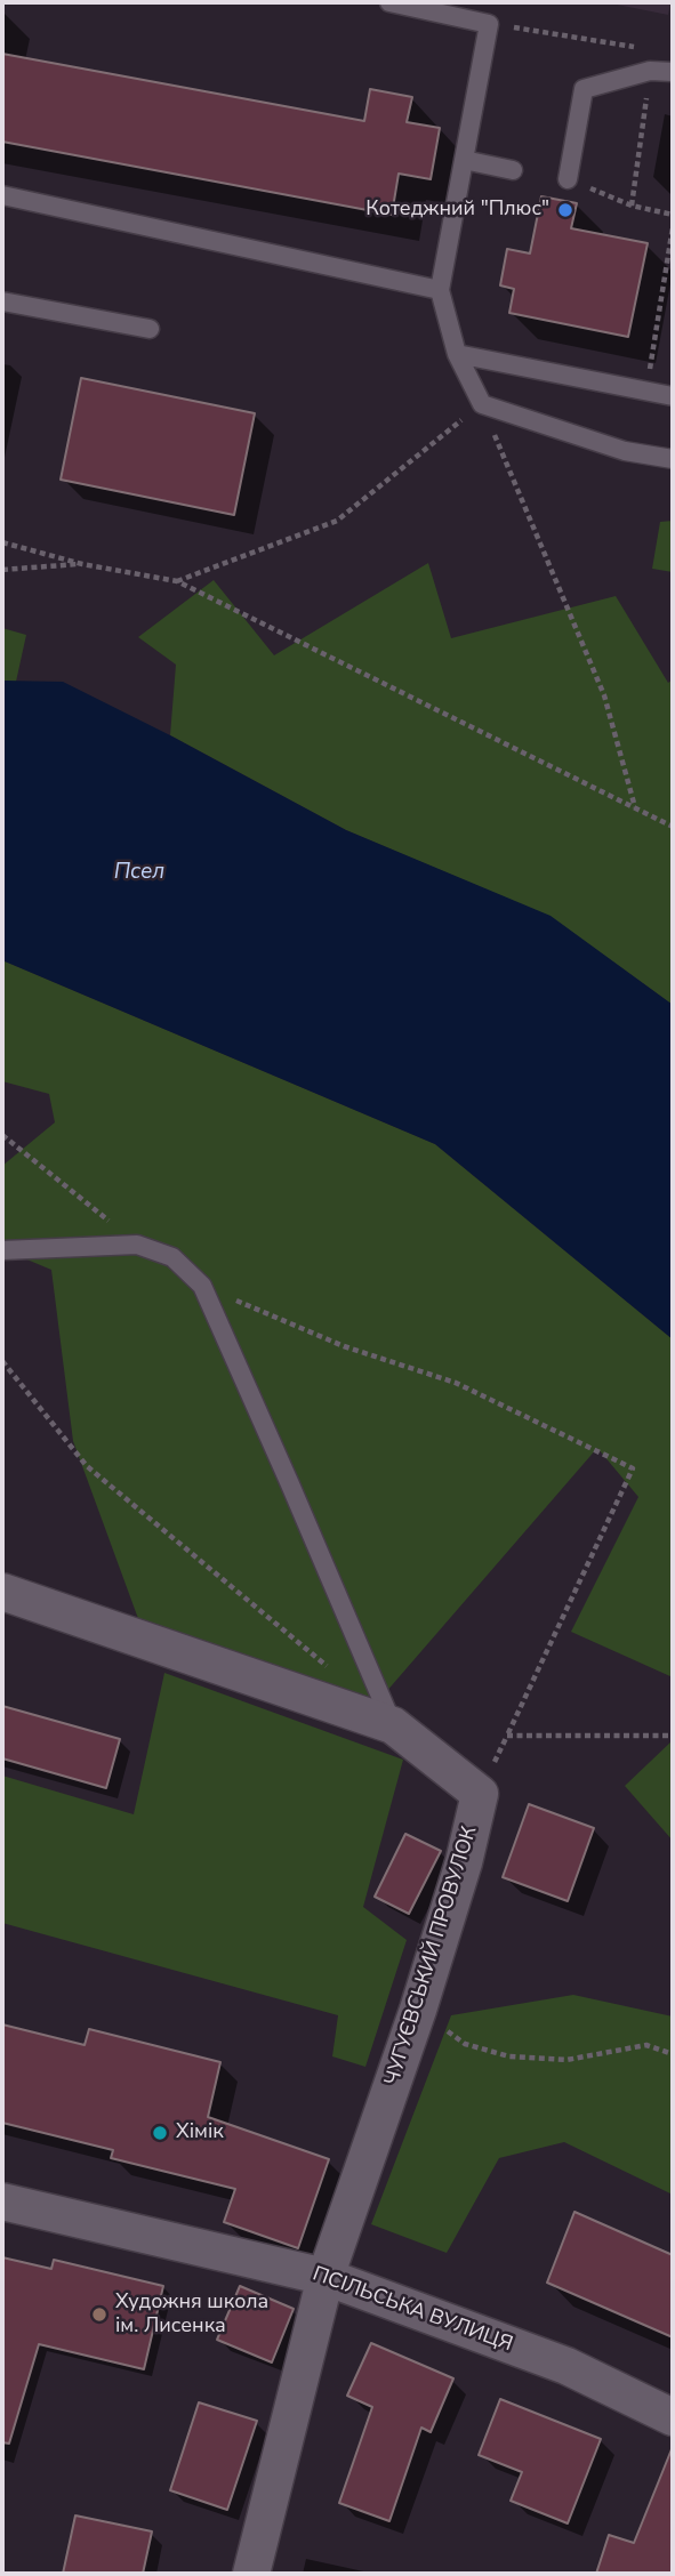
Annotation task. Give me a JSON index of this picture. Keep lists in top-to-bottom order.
{
  "streets": {
    "street": ["ЧУГУЄВСЬКИЙ ПРОВУЛОК", "ПСІЛЬСЬКА ВУЛИЦЯ"]
  },
  "crossings": [
    ["ЧУГУЄВСЬКИЙ ПРОВУЛОК", "ПСІЛЬСЬКА ВУЛИЦЯ"]
  ],
  "water": ["Псел"],
  "places": ["Котеджний \"Плюс\"", "Хімік", "Художня школа ім. Лисенка"]
}
